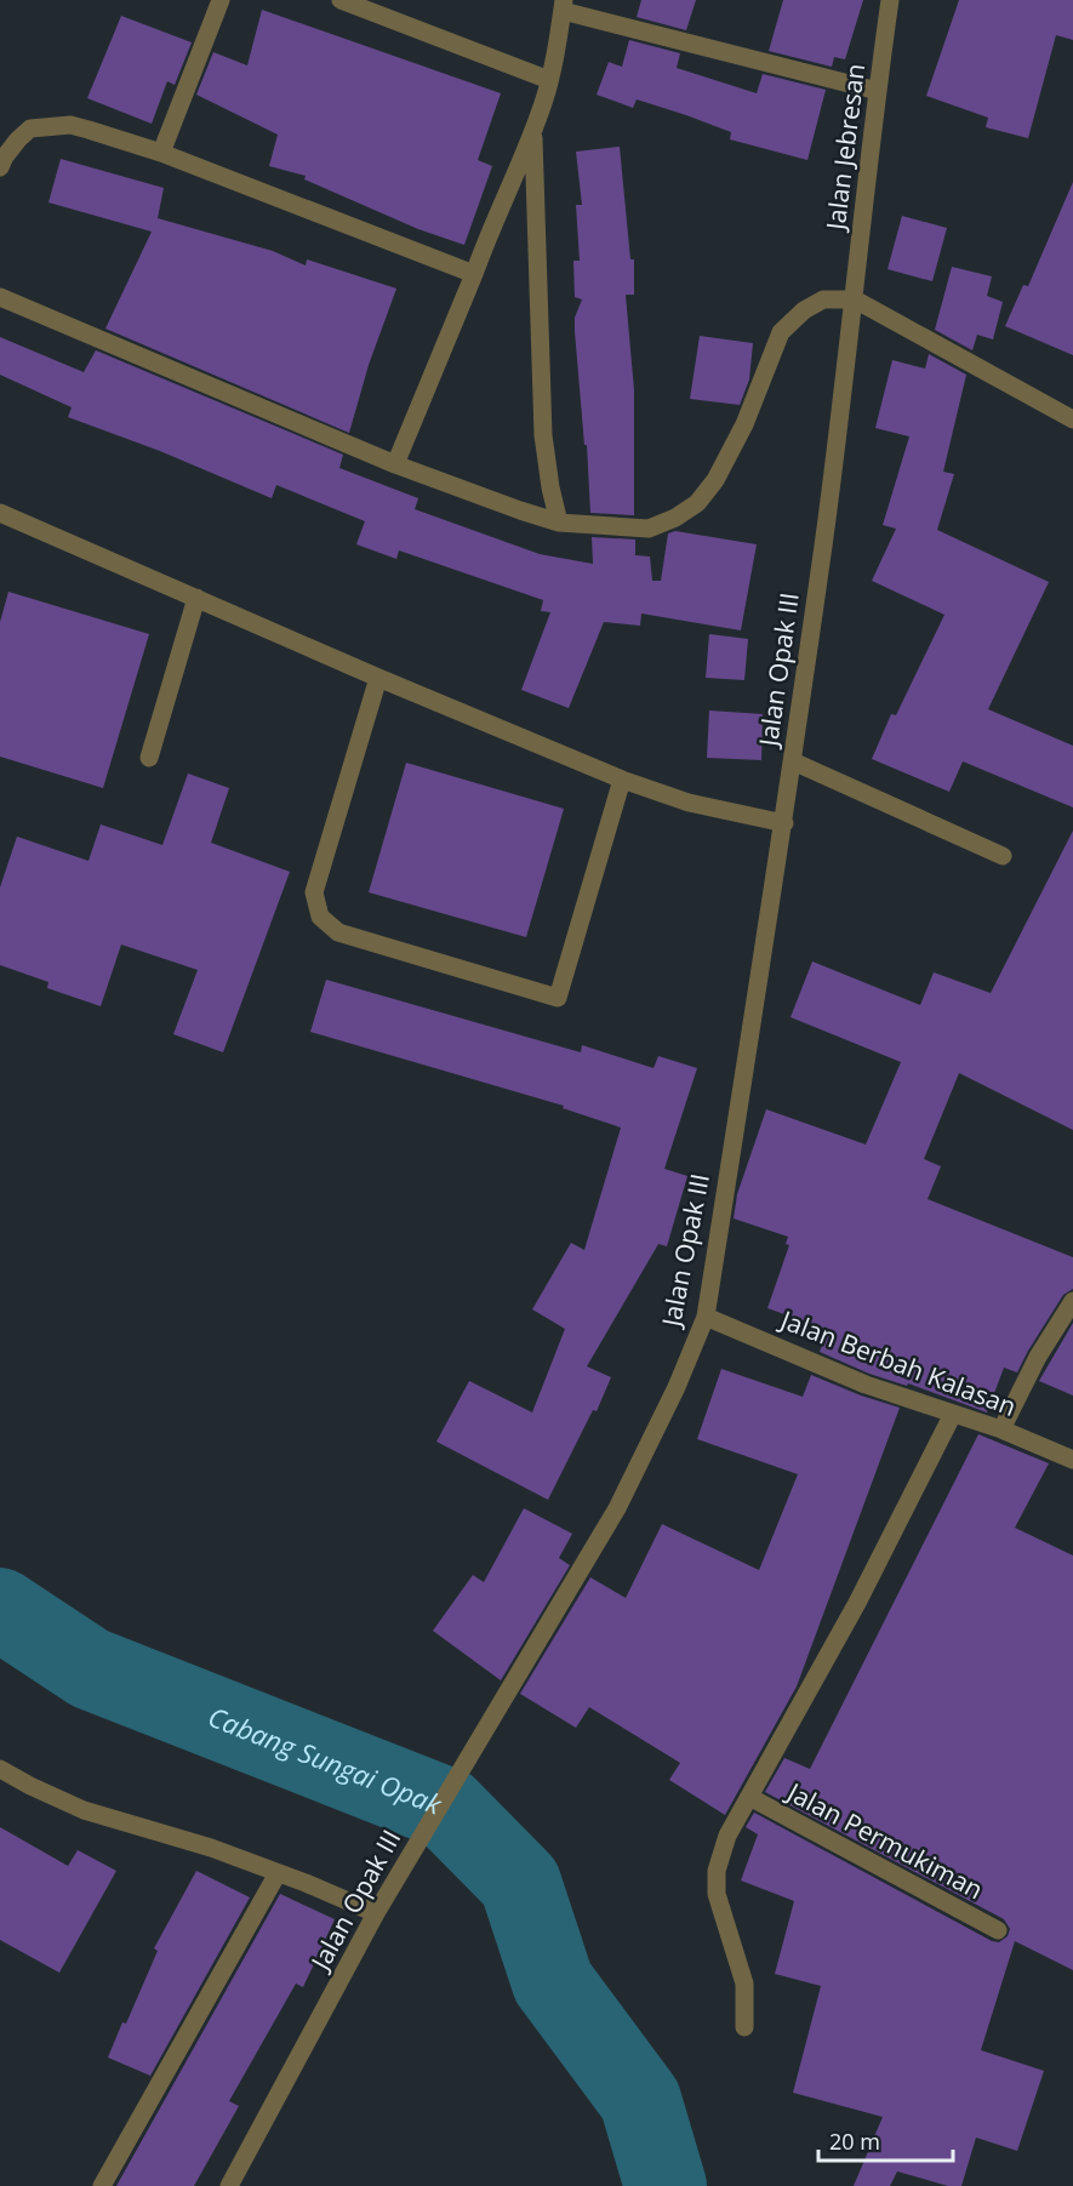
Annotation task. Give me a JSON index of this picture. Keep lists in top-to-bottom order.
{
  "streets": {
    "street": [
      "Jalan Jebresan",
      "Jalan Opak III",
      "Jalan Berbah Kalasan",
      "Jalan Permukiman"
    ]
  },
  "crossings": [
    ["Jalan Jebresan", "Jalan Opak III"],
    ["Jalan Opak III", "Jalan Berbah Kalasan"]
  ],
  "water": ["Cabang Sungai Opak"],
  "scale_bar": "20 m"
}
